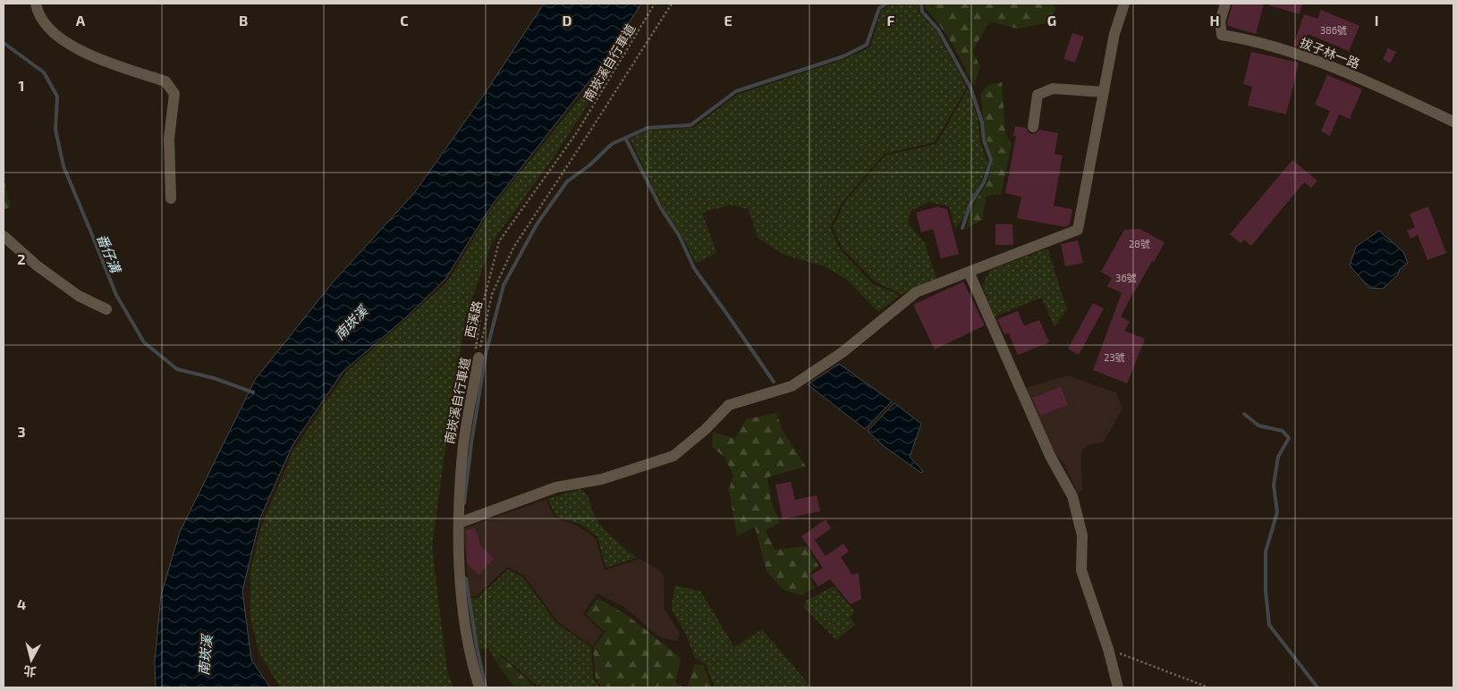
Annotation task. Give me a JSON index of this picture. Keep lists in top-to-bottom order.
{
  "streets": {
    "street": ["拔子林一路"],
    "path": ["南崁溪自行車道", "西溪路"]
  },
  "crossings": [
    ["南崁溪自行車道", "西溪路"]
  ],
  "water": ["番仔溝", "南崁溪"],
  "house_numbers": [
    "386號",
    "28號",
    "36號",
    "23號"
  ],
  "north": "bottom",
  "grid": {
    "columns": [
      "A",
      "B",
      "C",
      "D",
      "E",
      "F",
      "G",
      "H",
      "I"
    ],
    "rows": [
      "1",
      "2",
      "3",
      "4"
    ]
  }
}
